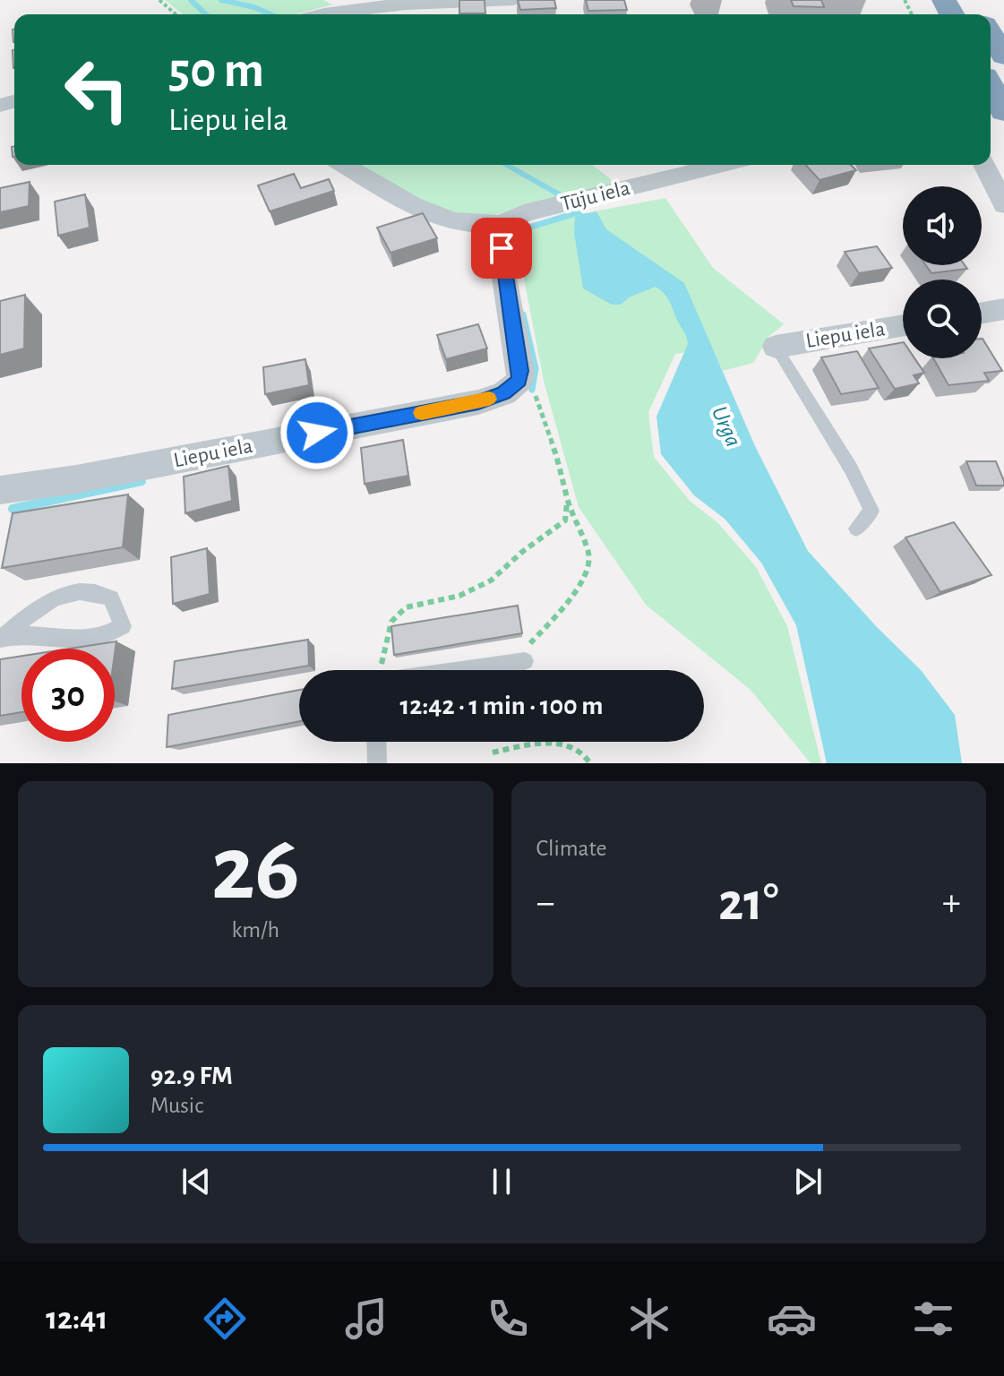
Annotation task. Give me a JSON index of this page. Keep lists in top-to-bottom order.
{
  "streets": {
    "street": ["Tūju iela", "Liepu iela"]
  },
  "water": ["Urga"],
  "page": {
    "turn": ["50 m", "Liepu iela"],
    "limit": "30",
    "trip": "12:42 · 1 min · 100 m",
    "tile": [
      ["26", "km/h"],
      "Climate"
    ],
    "heat": ["−", "21°", "+"],
    "song": ["92.9 FM", "Music"],
    "tabs": "12:41"
  }
}
